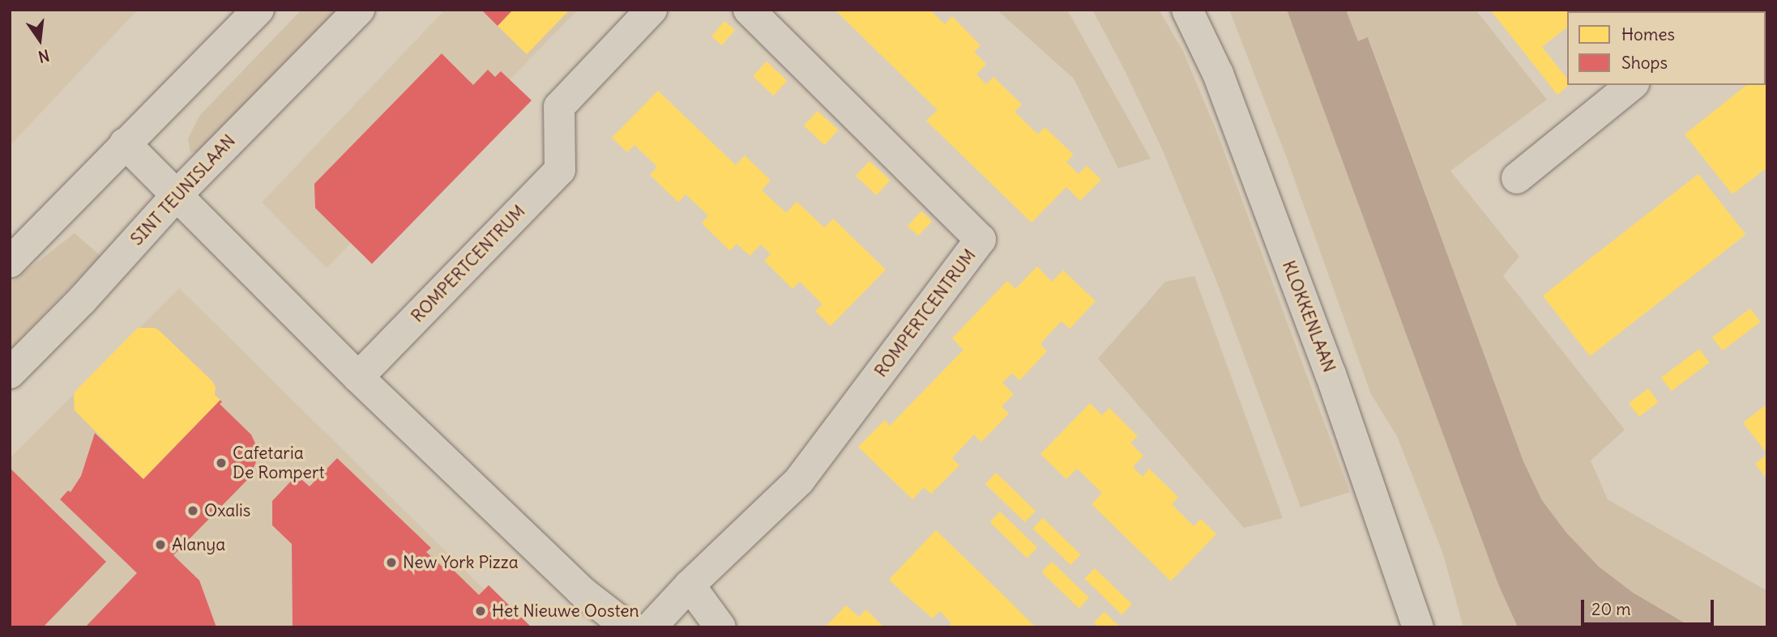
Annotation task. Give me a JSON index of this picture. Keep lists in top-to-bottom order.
{
  "streets": {
    "street": ["SINT TEUNISLAAN", "ROMPERTCENTRUM", "KLOKKENLAAN"]
  },
  "places": [
    "Cafetaria De Rompert",
    "Oxalis",
    "Alanya",
    "New York Pizza",
    "Het Nieuwe Oosten"
  ],
  "legend": ["Homes", "Shops"],
  "scale_bar": "20 m",
  "north": "bottom"
}
